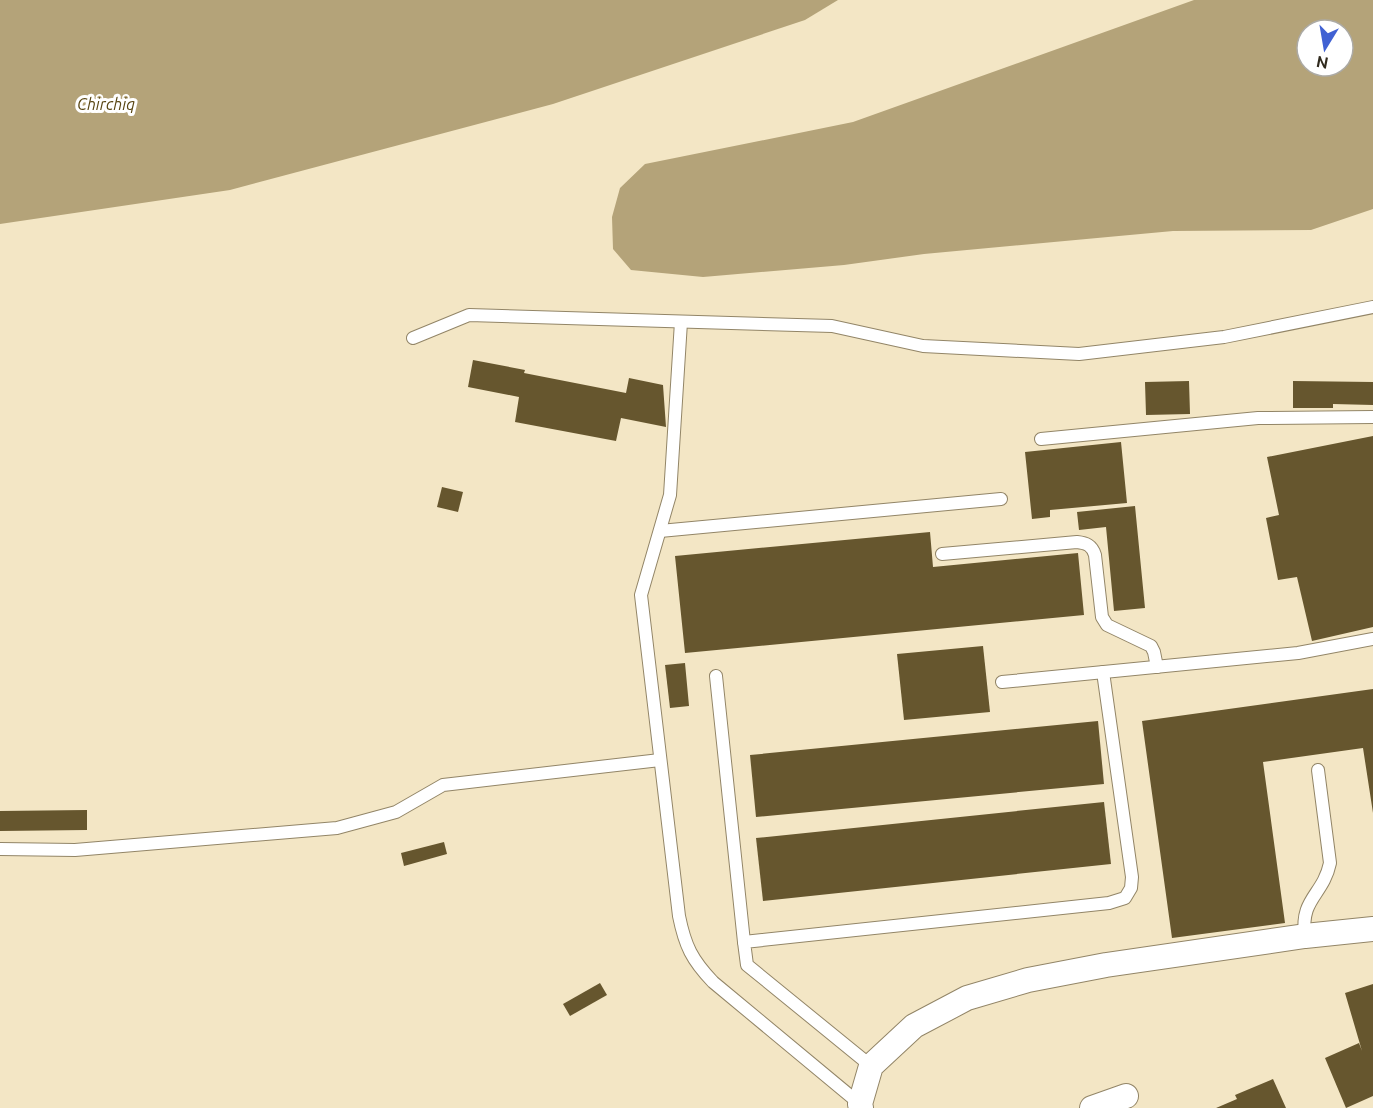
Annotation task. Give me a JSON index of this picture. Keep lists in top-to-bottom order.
{
  "water": ["Chirchiq"],
  "north": "bottom"
}
